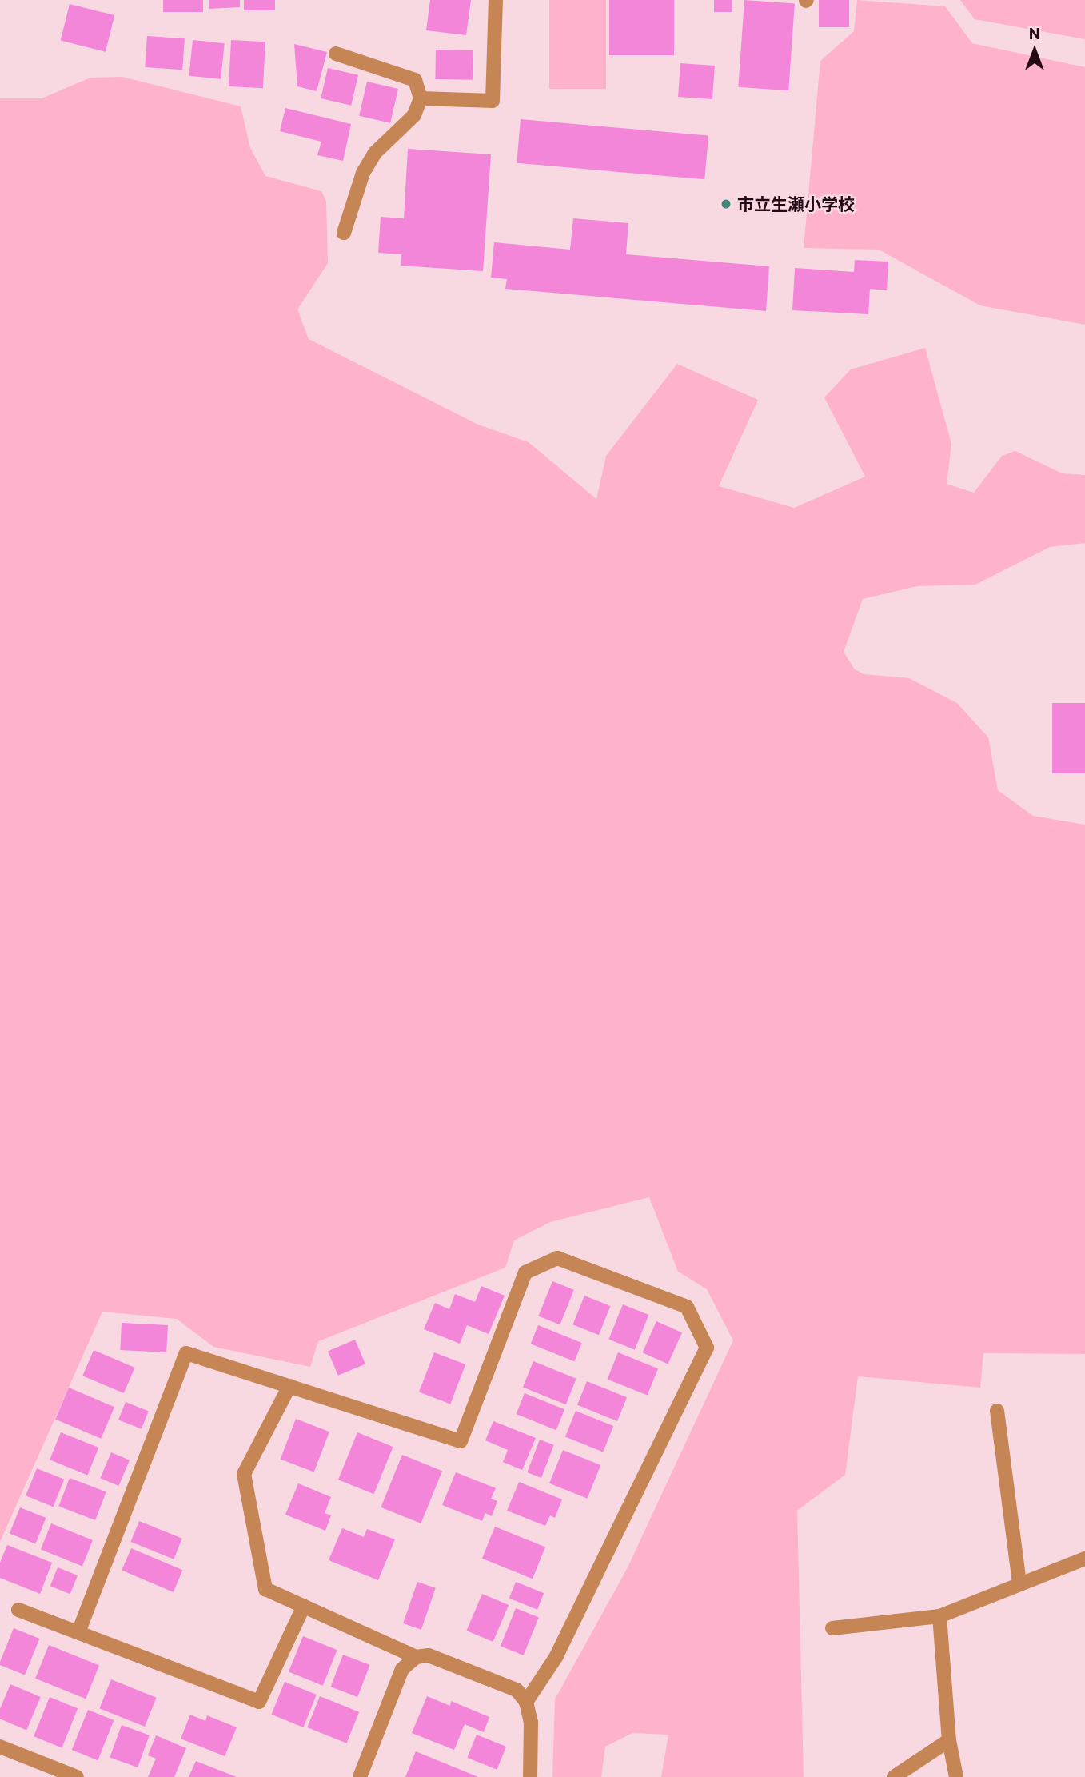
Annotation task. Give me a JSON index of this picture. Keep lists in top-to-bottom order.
{
  "places": ["市立生瀬小学校"],
  "north": "top"
}
